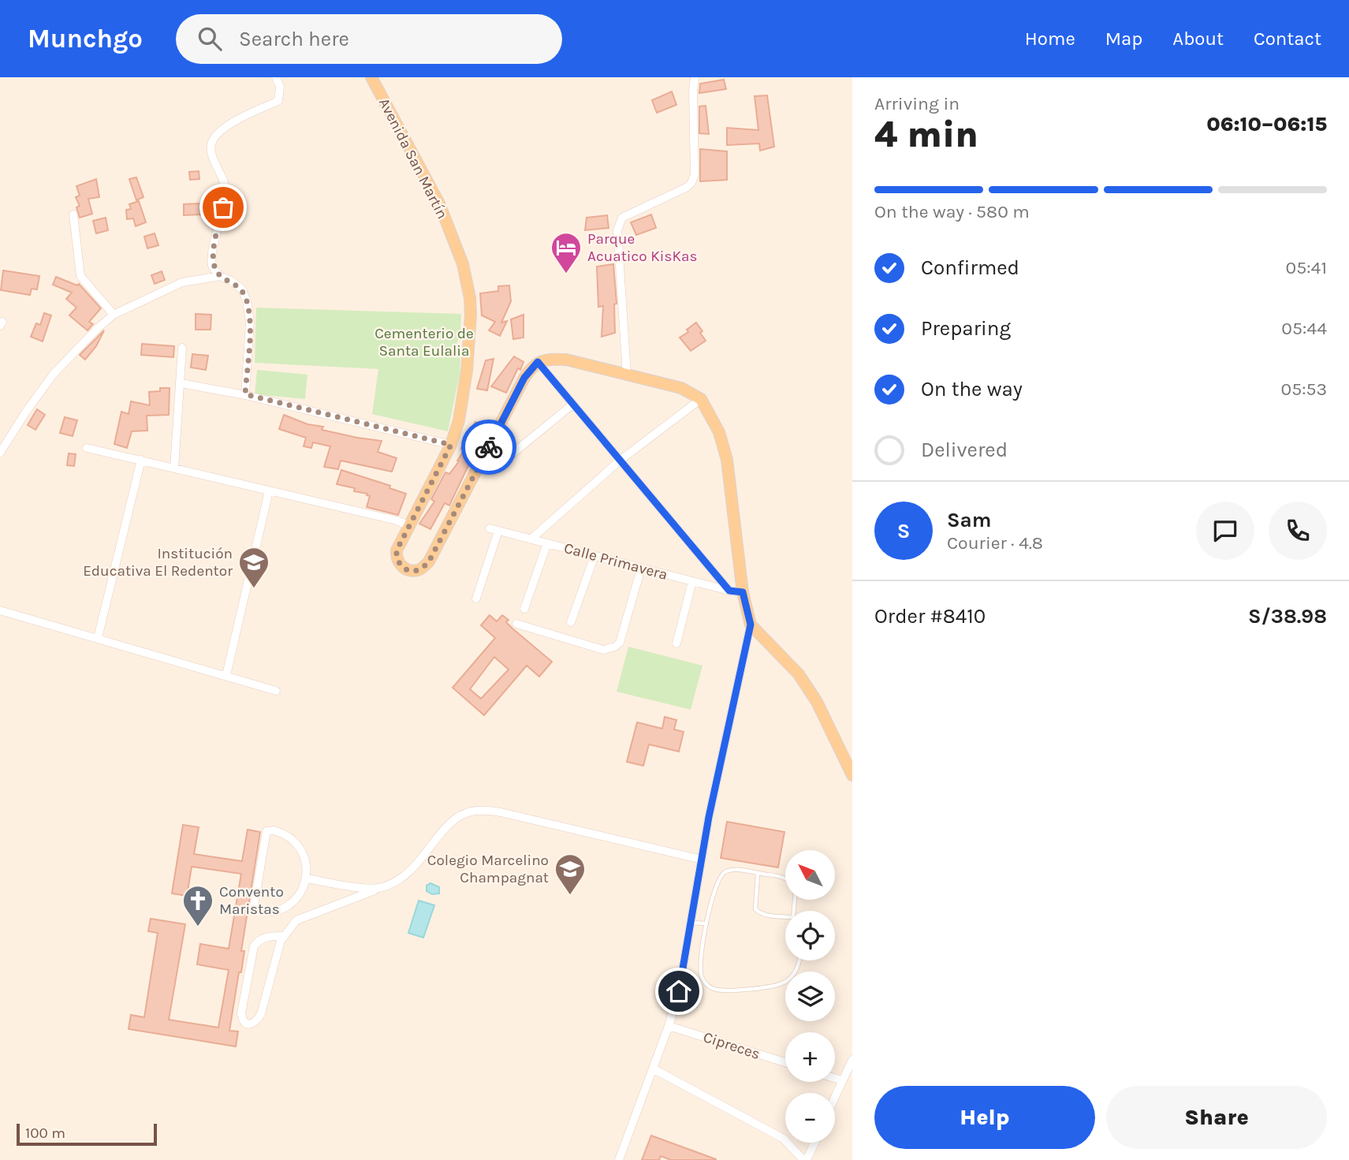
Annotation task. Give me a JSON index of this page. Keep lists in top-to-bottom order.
{
  "streets": {
    "main road": ["Avenida San Martín"],
    "street": ["Calle Primavera", "Cipreces"]
  },
  "parks": ["Cementerio de Santa Eulalia"],
  "places": {
    "hotel": ["Parque Acuatico KisKas"],
    "school or university": ["Institución Educativa El Redentor", "Colegio Marcelino Champagnat"],
    "church": ["Convento Maristas"]
  },
  "scale_bar": "100 m",
  "north": "top left",
  "page": {
    "header": "Munchgo",
    "search": "Search here",
    "nav": [
      "Home",
      "Map",
      "About",
      "Contact"
    ],
    "heading": ["4 min", "Arriving in", "06:10–06:15"],
    "panel": [
      "Sam",
      "Courier · 4.8",
      "Order #8410",
      "S/38.98"
    ],
    "bar": "On the way · 580 m",
    "list": [
      ["Confirmed", "05:41"],
      ["Preparing", "05:44"],
      ["On the way", "05:53"],
      "Delivered"
    ],
    "round": "S",
    "map_buttons": ["+", "−"],
    "buttons": ["Help", "Share"],
    "scale": "100 m"
  }
}
